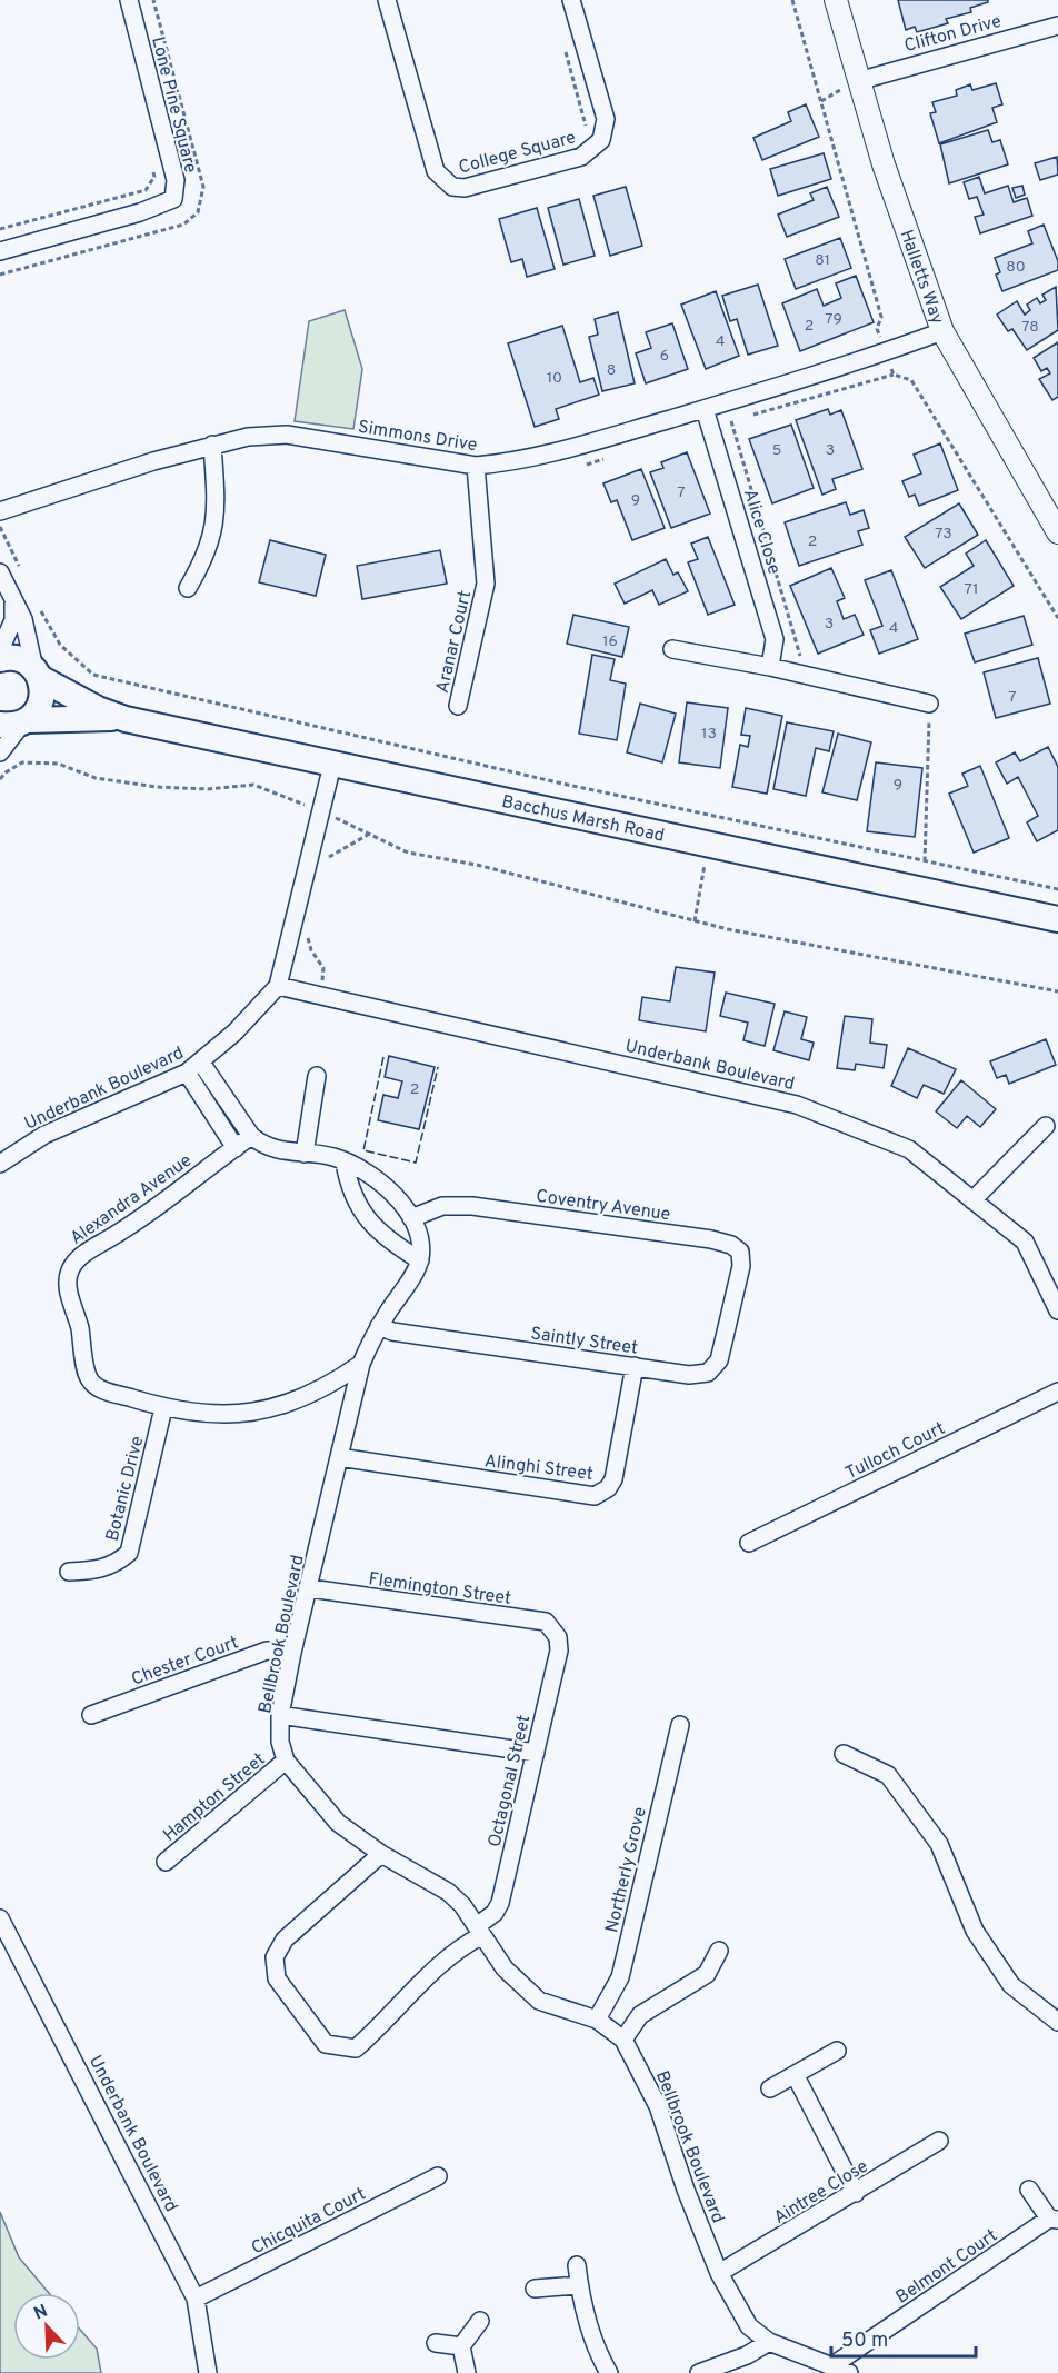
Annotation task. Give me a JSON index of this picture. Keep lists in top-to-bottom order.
{
  "streets": {
    "main road": ["Bacchus Marsh Road"],
    "street": [
      "Clifton Drive",
      "Lone Pine Square",
      "College Square",
      "Halletts Way",
      "Simmons Drive",
      "Alice Close",
      "Aranar Court",
      "Underbank Boulevard",
      "Alexandra Avenue",
      "Coventry Avenue",
      "Saintly Street",
      "Tulloch Court",
      "Alinghi Street",
      "Botanic Drive",
      "Flemington Street",
      "Bellbrook Boulevard",
      "Chester Court",
      "Octagonal Street",
      "Hampton Street",
      "Northerly Grove",
      "Aintree Close",
      "Chicquita Court",
      "Belmont Court"
    ]
  },
  "crossings": [
    ["Clifton Drive", "Halletts Way"],
    ["Halletts Way", "Simmons Drive"],
    ["Simmons Drive", "Alice Close"],
    ["Simmons Drive", "Aranar Court"],
    ["Underbank Boulevard", "Chicquita Court"],
    ["Alexandra Avenue", "Botanic Drive"],
    ["Alexandra Avenue", "Bellbrook Boulevard"],
    ["Coventry Avenue", "Saintly Street"],
    ["Saintly Street", "Alinghi Street"],
    ["Saintly Street", "Bellbrook Boulevard"],
    ["Alinghi Street", "Bellbrook Boulevard"],
    ["Flemington Street", "Bellbrook Boulevard"],
    ["Flemington Street", "Octagonal Street"],
    ["Bellbrook Boulevard", "Chester Court"],
    ["Bellbrook Boulevard", "Octagonal Street"],
    ["Bellbrook Boulevard", "Hampton Street"],
    ["Bellbrook Boulevard", "Northerly Grove"],
    ["Bellbrook Boulevard", "Aintree Close"],
    ["Bellbrook Boulevard", "Belmont Court"]
  ],
  "house_numbers": [
    "81",
    "80",
    "79",
    "2",
    "78",
    "4",
    "6",
    "8",
    "10",
    "5",
    "3",
    "7",
    "9",
    "73",
    "2",
    "71",
    "3",
    "4",
    "16",
    "7",
    "13",
    "9",
    "2"
  ],
  "scale_bar": "50 m",
  "north": "top left"
}
